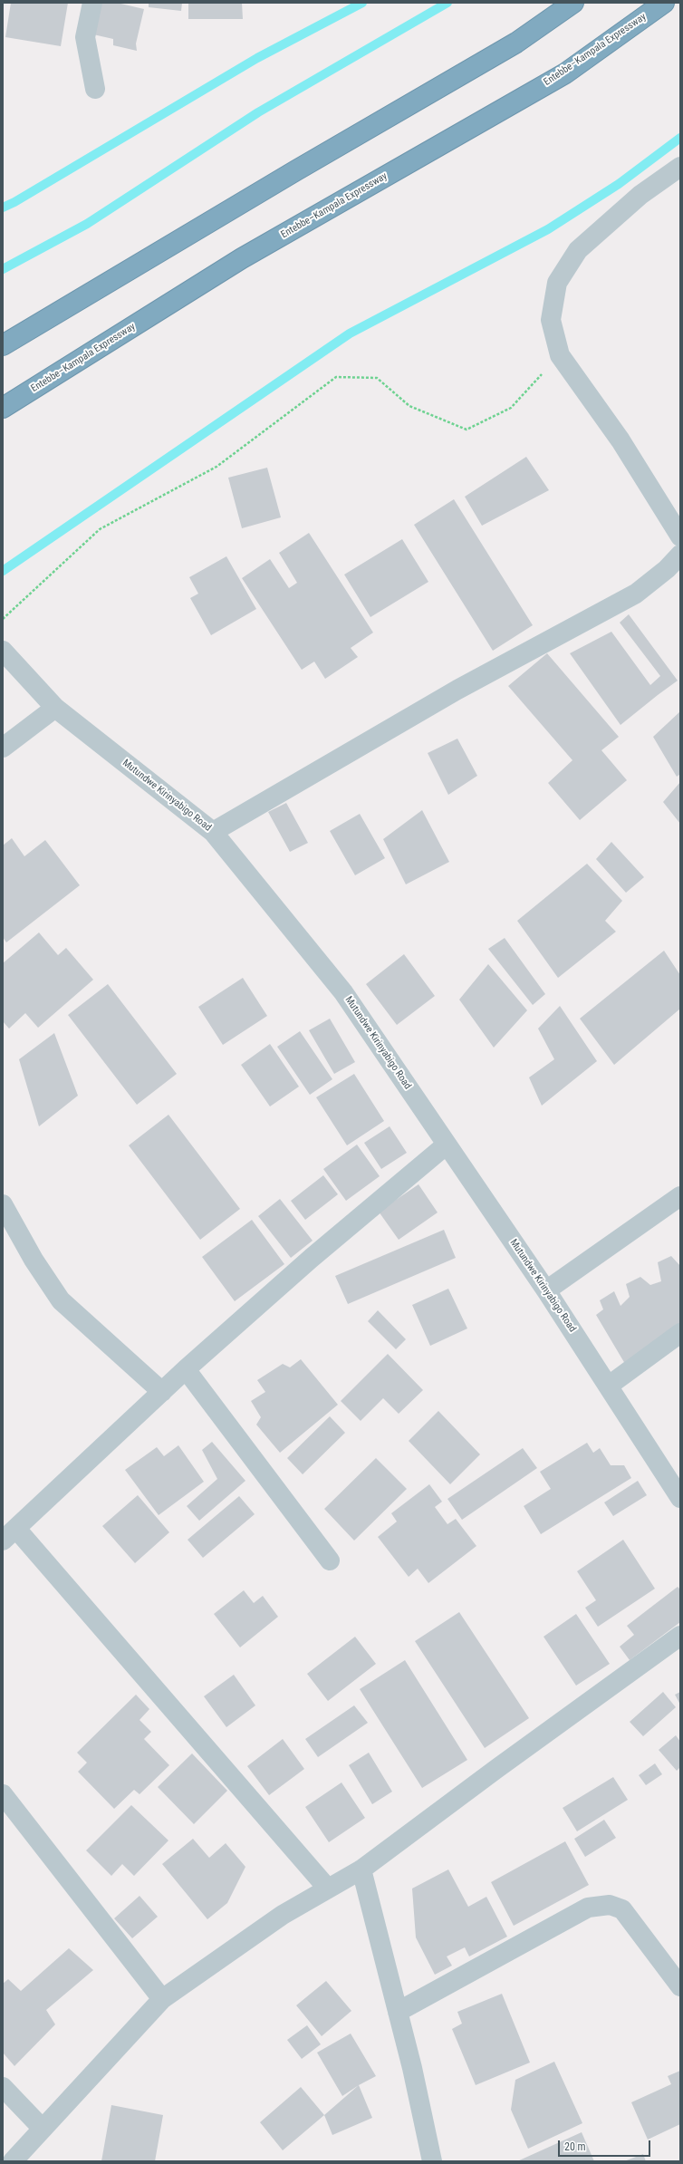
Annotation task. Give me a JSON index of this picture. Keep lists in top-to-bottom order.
{
  "streets": {
    "highway": ["Entebbe–Kampala Expressway"],
    "street": ["Mutundwe Kirinyabigo Road"]
  },
  "scale_bar": "20 m"
}
